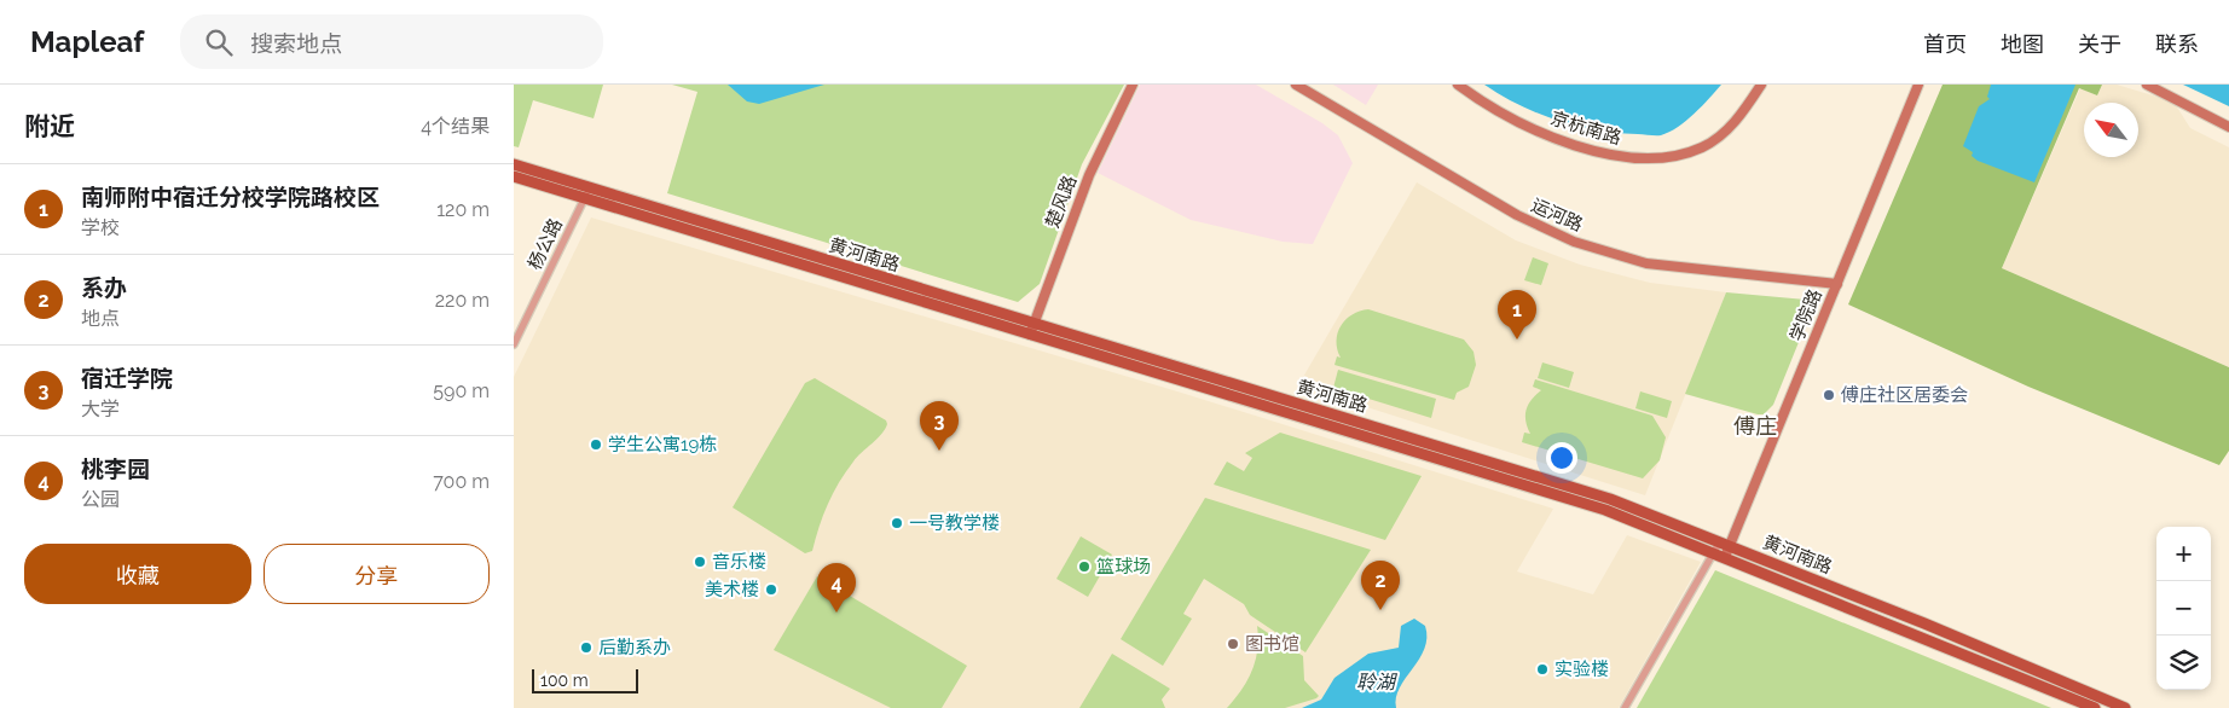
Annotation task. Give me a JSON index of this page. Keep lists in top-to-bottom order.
{
  "streets": {
    "main road": ["黄河南路"],
    "street": [
      "京杭南路",
      "楚风路",
      "运河路",
      "杨公路",
      "学院路"
    ]
  },
  "crossings": [
    ["楚风路", "黄河南路"],
    ["运河路", "学院路"],
    ["杨公路", "黄河南路"],
    ["黄河南路", "学院路"]
  ],
  "districts": ["傅庄"],
  "water": ["聆湖"],
  "places": [
    "傅庄社区居委会",
    "学生公寓19栋",
    "一号教学楼",
    "音乐楼",
    "篮球场",
    "美术楼",
    "图书馆",
    "后勤系办",
    "实验楼"
  ],
  "scale_bar": "100 m",
  "north": "top left",
  "page": {
    "header": "Mapleaf",
    "search": "搜索地点",
    "nav": [
      "首页",
      "地图",
      "关于",
      "联系"
    ],
    "heading": ["附近", "4个结果"],
    "list": [
      {
        "mark": "1",
        "name": "南师附中宿迁分校学院路校区",
        "note": "学校",
        "value": "120 m"
      },
      {
        "mark": "2",
        "name": "系办",
        "note": "地点",
        "value": "220 m"
      },
      {
        "mark": "3",
        "name": "宿迁学院",
        "note": "大学",
        "value": "590 m"
      },
      {
        "mark": "4",
        "name": "桃李园",
        "note": "公园",
        "value": "700 m"
      }
    ],
    "pins": [
      "1",
      "3",
      "2",
      "4"
    ],
    "buttons": ["收藏", "分享"],
    "map_buttons": ["+", "−"],
    "scale": "100 m"
  }
}
